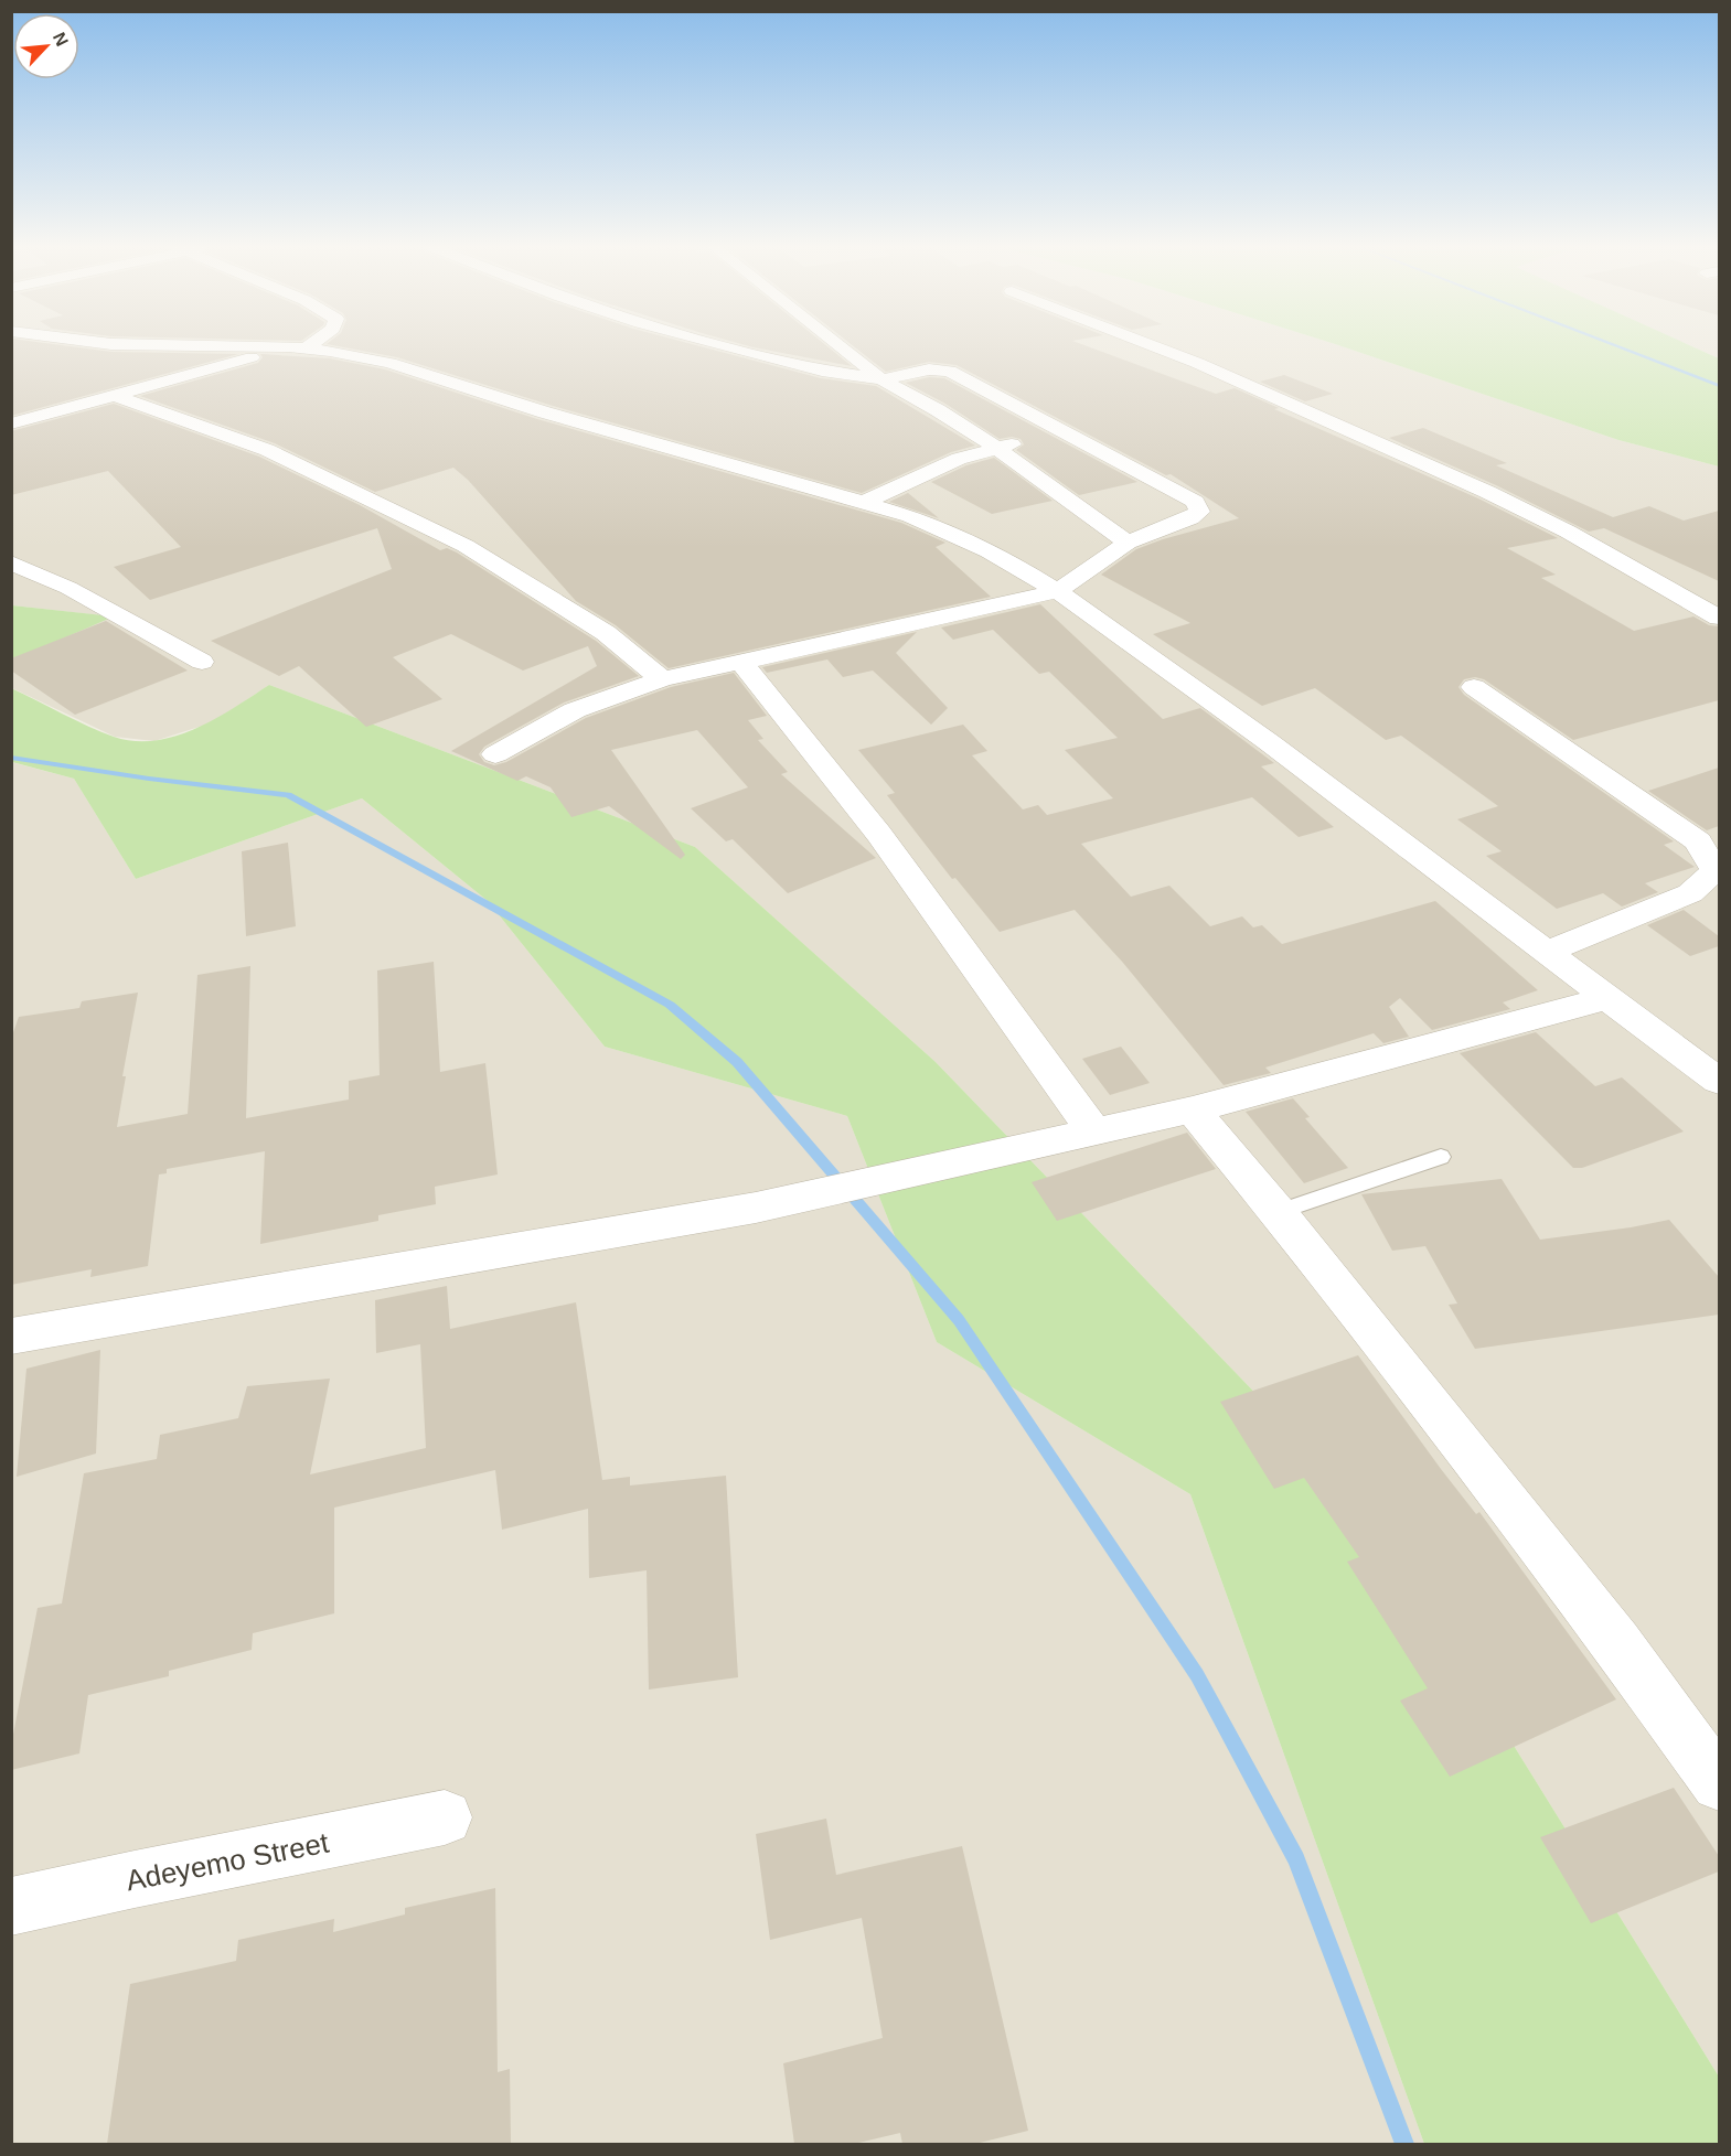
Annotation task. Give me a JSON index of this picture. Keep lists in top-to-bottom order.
{
  "streets": {
    "street": ["Adeyemo Street"]
  },
  "north": "top right"
}
